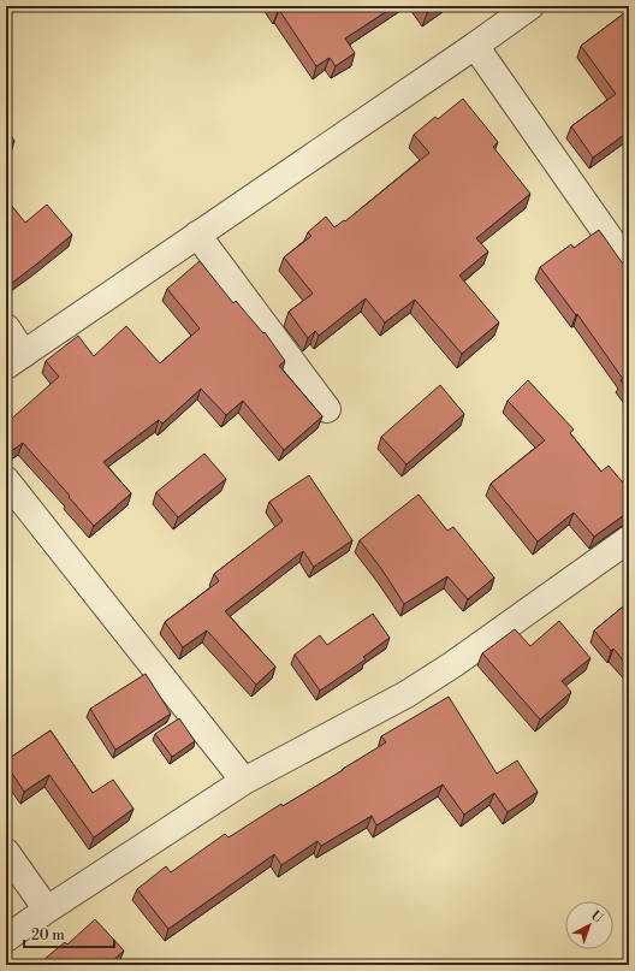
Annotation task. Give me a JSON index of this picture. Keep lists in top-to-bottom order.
{
  "scale_bar": "20 m",
  "north": "top right"
}
